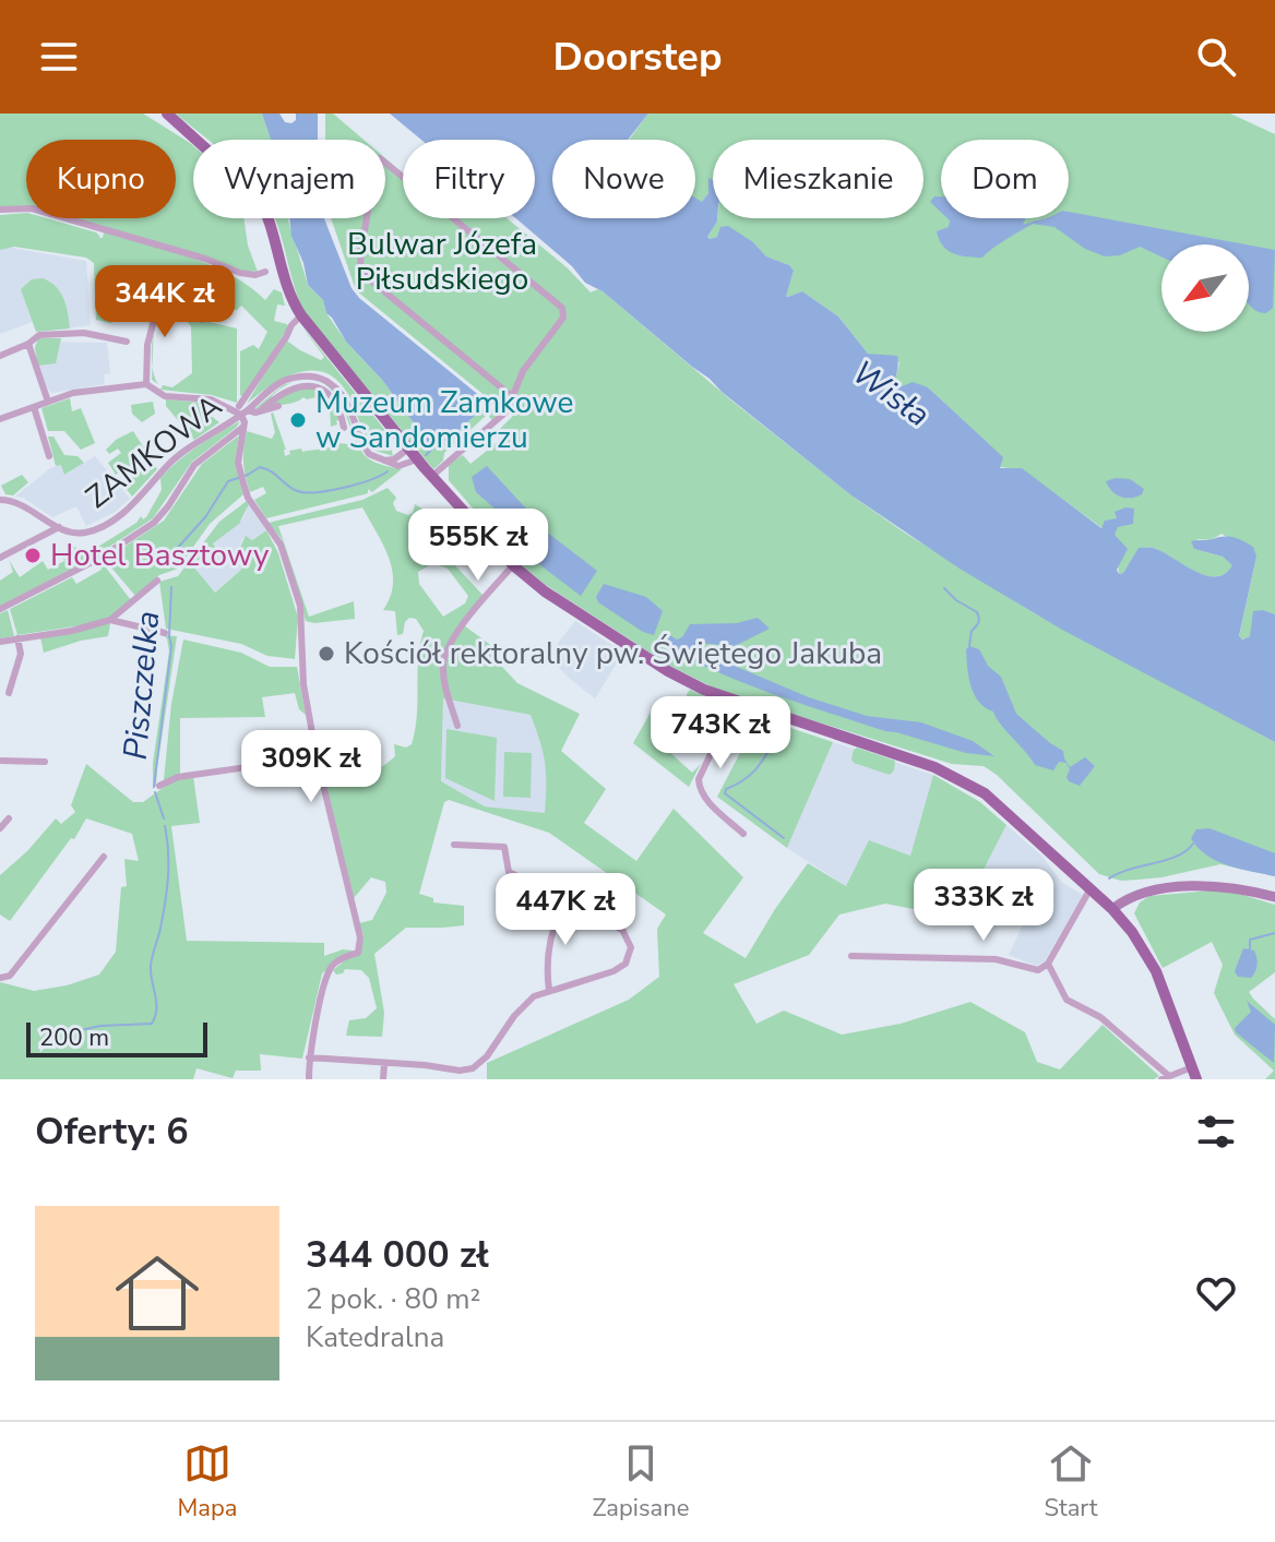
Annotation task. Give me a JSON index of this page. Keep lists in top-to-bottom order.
{
  "streets": {
    "street": ["ZAMKOWA"]
  },
  "water": ["Wisła", "Piszczelka"],
  "parks": ["Bulwar Józefa Piłsudskiego"],
  "places": ["Muzeum Zamkowe w Sandomierzu", "Hotel Basztowy", "Kościół rektoralny pw. Świętego Jakuba"],
  "scale_bar": "200 m",
  "north": "bottom left",
  "page": {
    "header": "Doorstep",
    "chip": [
      "Kupno",
      "Wynajem",
      "Filtry",
      "Nowe",
      "Mieszkanie",
      "Dom"
    ],
    "price": [
      "344K zł",
      "555K zł",
      "743K zł",
      "309K zł",
      "333K zł",
      "447K zł"
    ],
    "scale": "200 m",
    "heading": "Oferty: 6",
    "list": [
      {
        "name": "344 000 zł",
        "note": "2 pok. · 80 m² · Katedralna"
      }
    ],
    "tabs": ["Mapa", "Zapisane", "Start"]
  }
}
